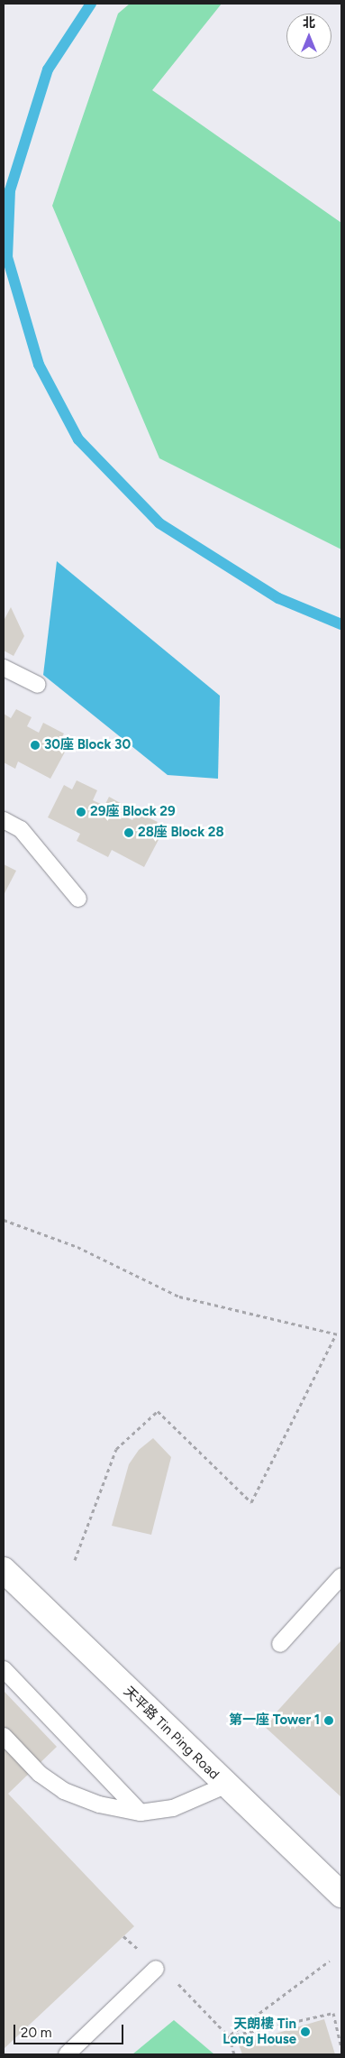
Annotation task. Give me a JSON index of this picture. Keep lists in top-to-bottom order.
{
  "streets": {
    "street": ["天平路 Tin Ping Road"]
  },
  "places": [
    "30座 Block 30",
    "29座 Block 29",
    "28座 Block 28",
    "第一座 Tower 1",
    "天朗樓 Tin Long House"
  ],
  "scale_bar": "20 m",
  "north": "top"
}
